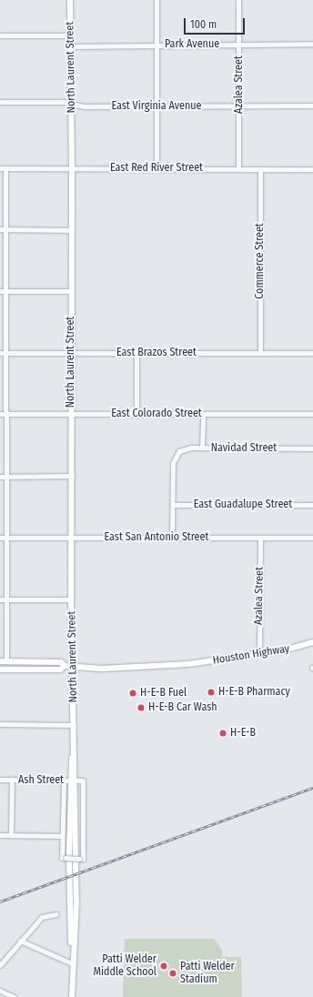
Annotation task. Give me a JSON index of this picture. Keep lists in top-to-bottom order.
{
  "streets": {
    "main road": ["North Laurent Street", "Houston Highway"],
    "street": [
      "Park Avenue",
      "Azalea Street",
      "East Virginia Avenue",
      "East Red River Street",
      "Commerce Street",
      "East Brazos Street",
      "East Colorado Street",
      "Navidad Street",
      "East Guadalupe Street",
      "East San Antonio Street",
      "Ash Street"
    ]
  },
  "crossings": [
    ["Park Avenue", "North Laurent Street"],
    ["Park Avenue", "Azalea Street"],
    ["North Laurent Street", "East Virginia Avenue"],
    ["North Laurent Street", "East Red River Street"],
    ["North Laurent Street", "East Brazos Street"],
    ["North Laurent Street", "East Colorado Street"],
    ["North Laurent Street", "East San Antonio Street"],
    ["North Laurent Street", "Houston Highway"],
    ["North Laurent Street", "Ash Street"],
    ["Azalea Street", "East Virginia Avenue"],
    ["Azalea Street", "East Red River Street"],
    ["Azalea Street", "East San Antonio Street"],
    ["Azalea Street", "Houston Highway"],
    ["East Red River Street", "Commerce Street"],
    ["Commerce Street", "East Brazos Street"],
    ["Navidad Street", "East Guadalupe Street"]
  ],
  "places": [
    "H-E-B Pharmacy",
    "H-E-B Fuel",
    "H-E-B Car Wash",
    "H-E-B",
    "Patti Welder Middle School",
    "Patti Welder Stadium"
  ],
  "scale_bar": "100 m"
}
